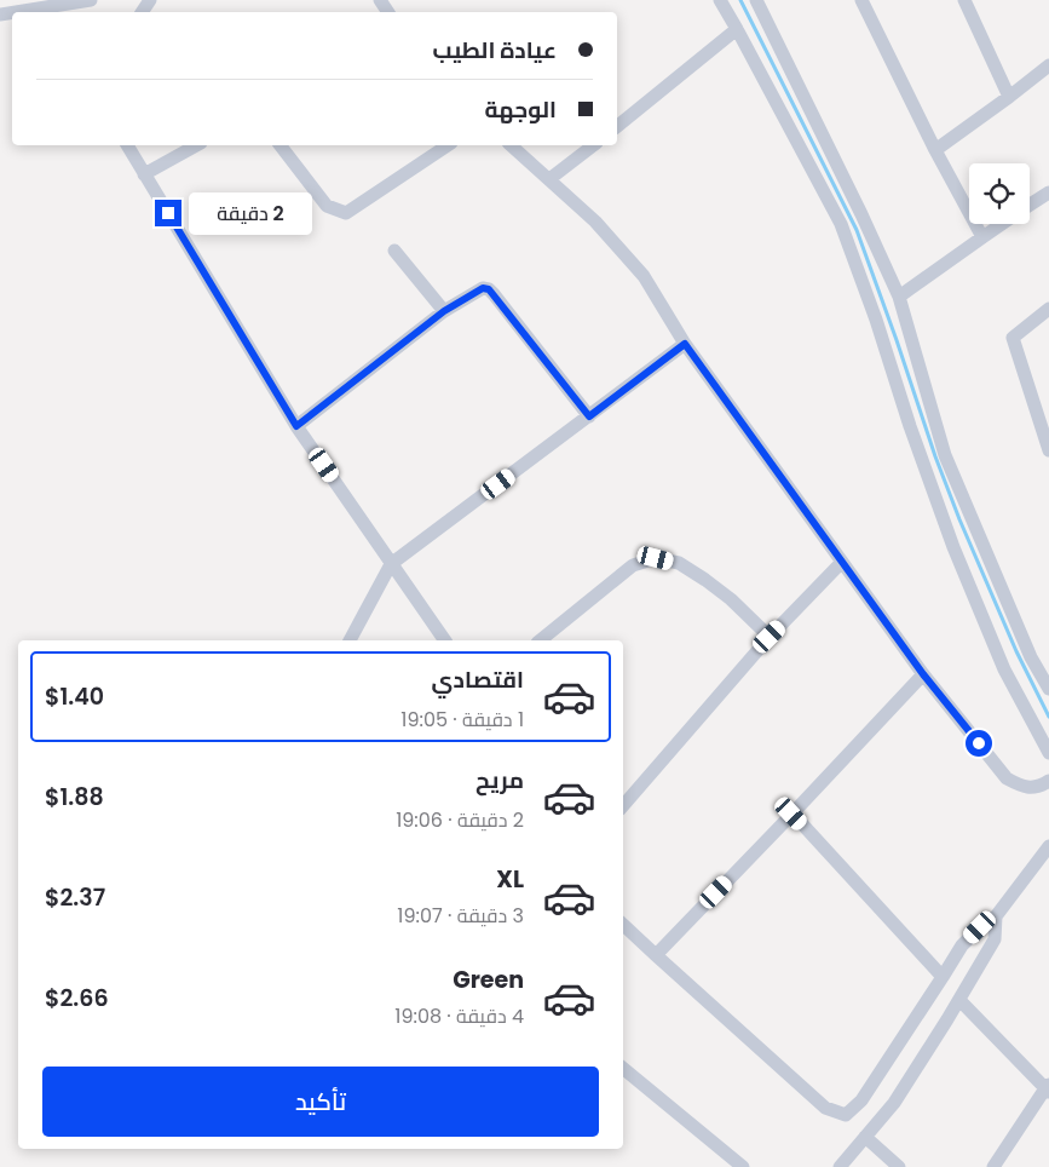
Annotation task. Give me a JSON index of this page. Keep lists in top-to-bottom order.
{
  "page": {
    "banner": ["عيادة الطيب", "الوجهة"],
    "bubble": "2 دقيقة",
    "list": [
      {
        "name": "اقتصادي",
        "note": "1 دقيقة · 19:05",
        "value": "$1.40"
      },
      {
        "name": "مريح",
        "note": "2 دقيقة · 19:06",
        "value": "$1.88"
      },
      {
        "name": "XL",
        "note": "3 دقيقة · 19:07",
        "value": "$2.37"
      },
      {
        "name": "Green",
        "note": "4 دقيقة · 19:08",
        "value": "$2.66"
      }
    ],
    "buttons": "تأكيد"
  }
}
